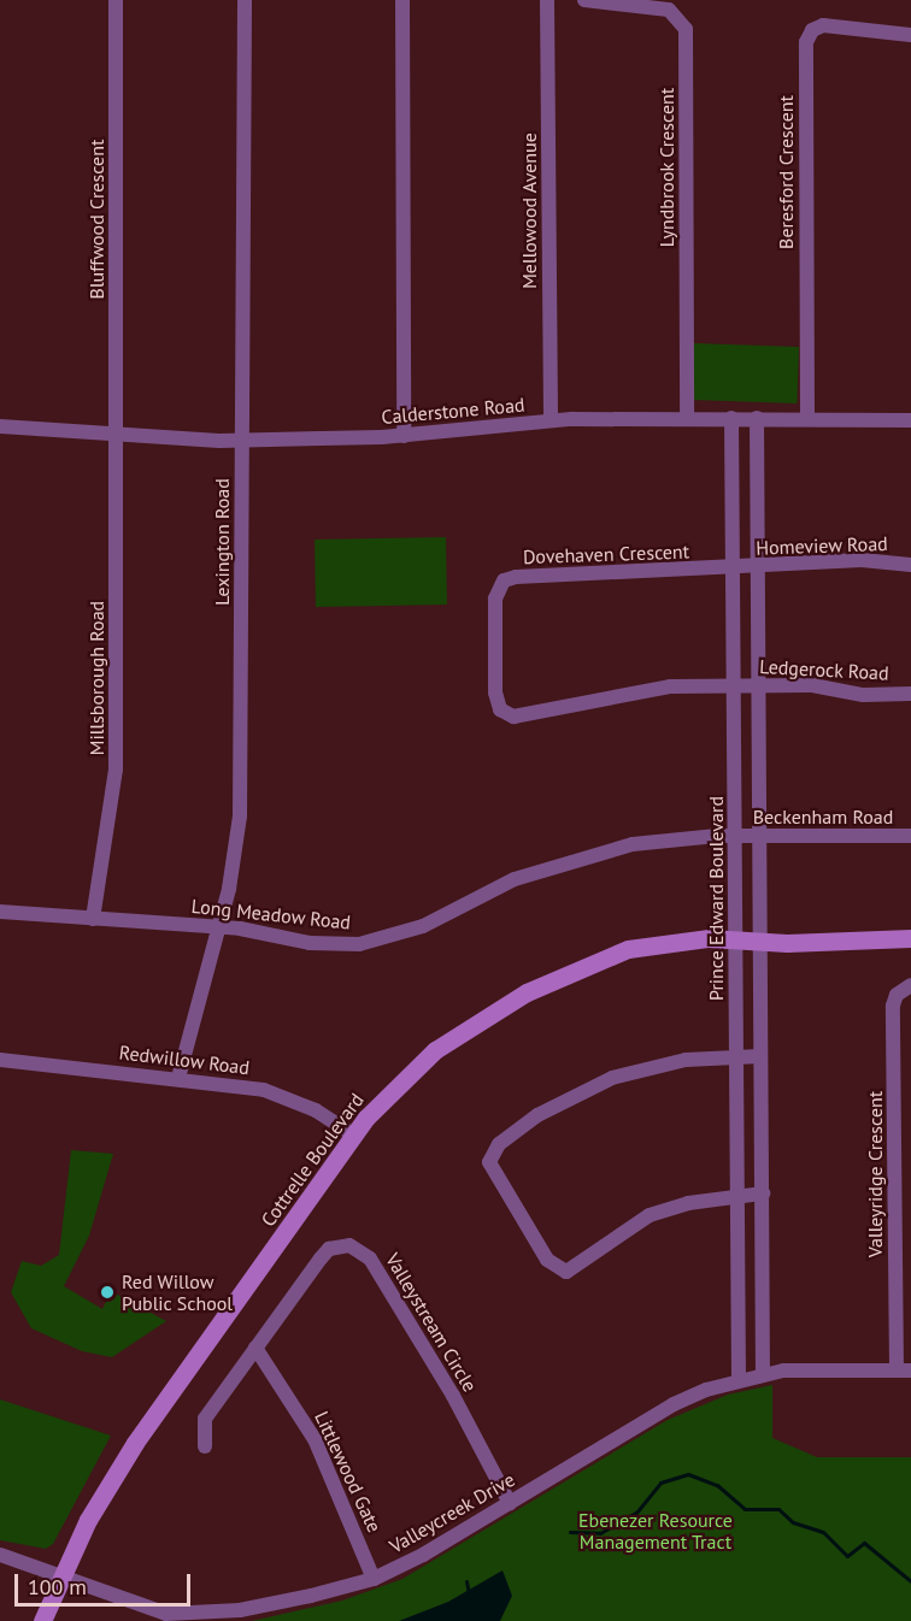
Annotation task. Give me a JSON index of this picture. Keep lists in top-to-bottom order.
{
  "streets": {
    "main road": ["Cottrelle Boulevard"],
    "street": [
      "Lyndbrook Crescent",
      "Beresford Crescent",
      "Mellowood Avenue",
      "Bluffwood Crescent",
      "Calderstone Road",
      "Lexington Road",
      "Homeview Road",
      "Dovehaven Crescent",
      "Ledgerock Road",
      "Millsborough Road",
      "Beckenham Road",
      "Prince Edward Boulevard",
      "Long Meadow Road",
      "Redwillow Road",
      "Valleyridge Crescent",
      "Valleystream Circle",
      "Littlewood Gate",
      "Valleycreek Drive"
    ]
  },
  "crossings": [
    ["Lyndbrook Crescent", "Calderstone Road"],
    ["Beresford Crescent", "Calderstone Road"],
    ["Mellowood Avenue", "Calderstone Road"],
    ["Bluffwood Crescent", "Calderstone Road"],
    ["Bluffwood Crescent", "Millsborough Road"],
    ["Calderstone Road", "Lexington Road"],
    ["Calderstone Road", "Millsborough Road"],
    ["Calderstone Road", "Prince Edward Boulevard"],
    ["Lexington Road", "Long Meadow Road"],
    ["Lexington Road", "Redwillow Road"],
    ["Homeview Road", "Dovehaven Crescent"],
    ["Homeview Road", "Prince Edward Boulevard"],
    ["Dovehaven Crescent", "Ledgerock Road"],
    ["Dovehaven Crescent", "Prince Edward Boulevard"],
    ["Ledgerock Road", "Prince Edward Boulevard"],
    ["Millsborough Road", "Long Meadow Road"],
    ["Beckenham Road", "Prince Edward Boulevard"],
    ["Beckenham Road", "Long Meadow Road"],
    ["Prince Edward Boulevard", "Long Meadow Road"],
    ["Prince Edward Boulevard", "Cottrelle Boulevard"],
    ["Prince Edward Boulevard", "Valleycreek Drive"],
    ["Redwillow Road", "Cottrelle Boulevard"],
    ["Cottrelle Boulevard", "Valleycreek Drive"],
    ["Valleyridge Crescent", "Valleycreek Drive"],
    ["Valleystream Circle", "Littlewood Gate"],
    ["Valleystream Circle", "Valleycreek Drive"],
    ["Littlewood Gate", "Valleycreek Drive"]
  ],
  "parks": ["Ebenezer Resource Management Tract"],
  "places": ["Red Willow Public School"],
  "scale_bar": "100 m"
}
